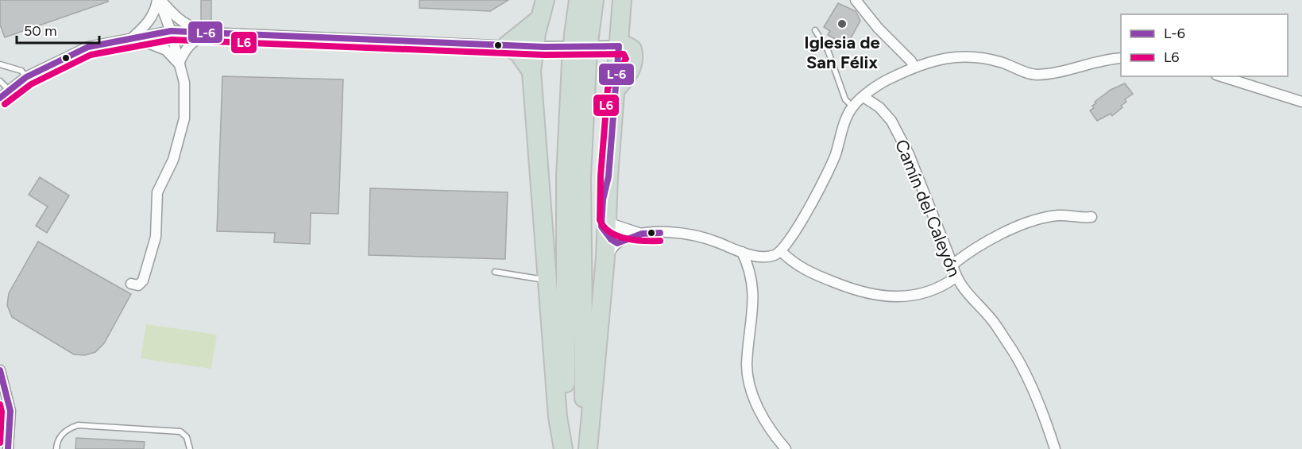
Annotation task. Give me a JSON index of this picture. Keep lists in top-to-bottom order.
{
  "streets": {
    "street": ["Camín del Caleyón"]
  },
  "places": ["Iglesia de San Félix"],
  "lines": ["transit line L-6", "transit line L6"],
  "legend": ["L-6", "L6"],
  "scale_bar": "50 m"
}
